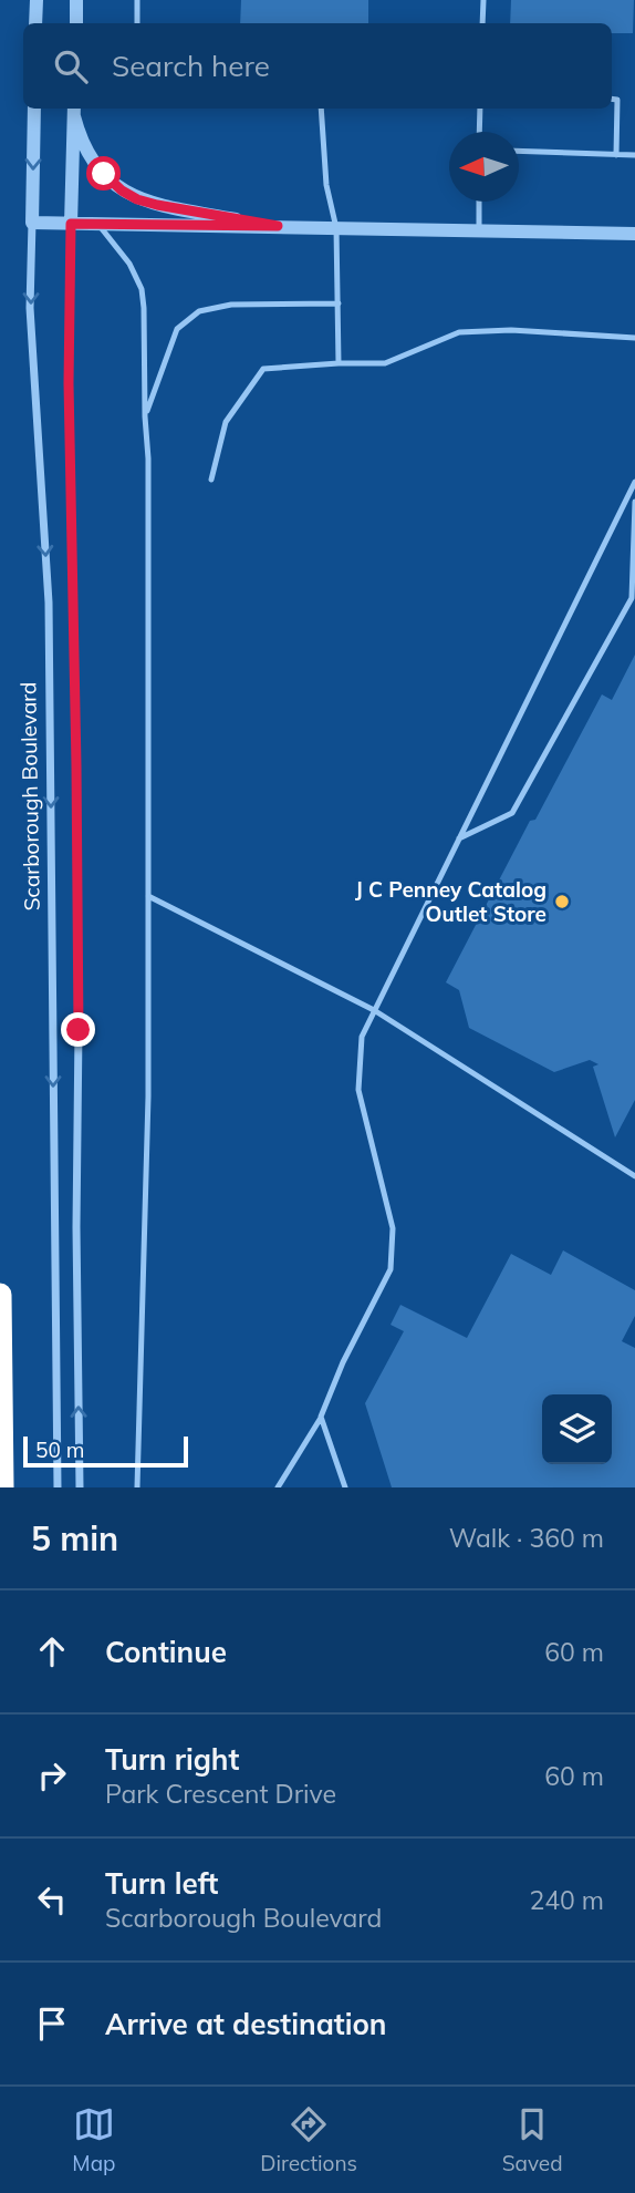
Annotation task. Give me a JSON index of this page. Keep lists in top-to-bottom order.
{
  "streets": {
    "street": ["Scarborough Boulevard"]
  },
  "places": ["J C Penney Catalog Outlet Store"],
  "scale_bar": "50 m",
  "north": "left",
  "page": {
    "search": "Search here",
    "scale": "50 m",
    "heading": ["5 min", "Walk · 360 m"],
    "list": [
      ["Continue", "60 m"],
      ["Turn right", "Park Crescent Drive", "60 m"],
      ["Turn left", "Scarborough Boulevard", "240 m"],
      "Arrive at destination"
    ],
    "nav": ["Map", "Directions", "Saved"]
  }
}
